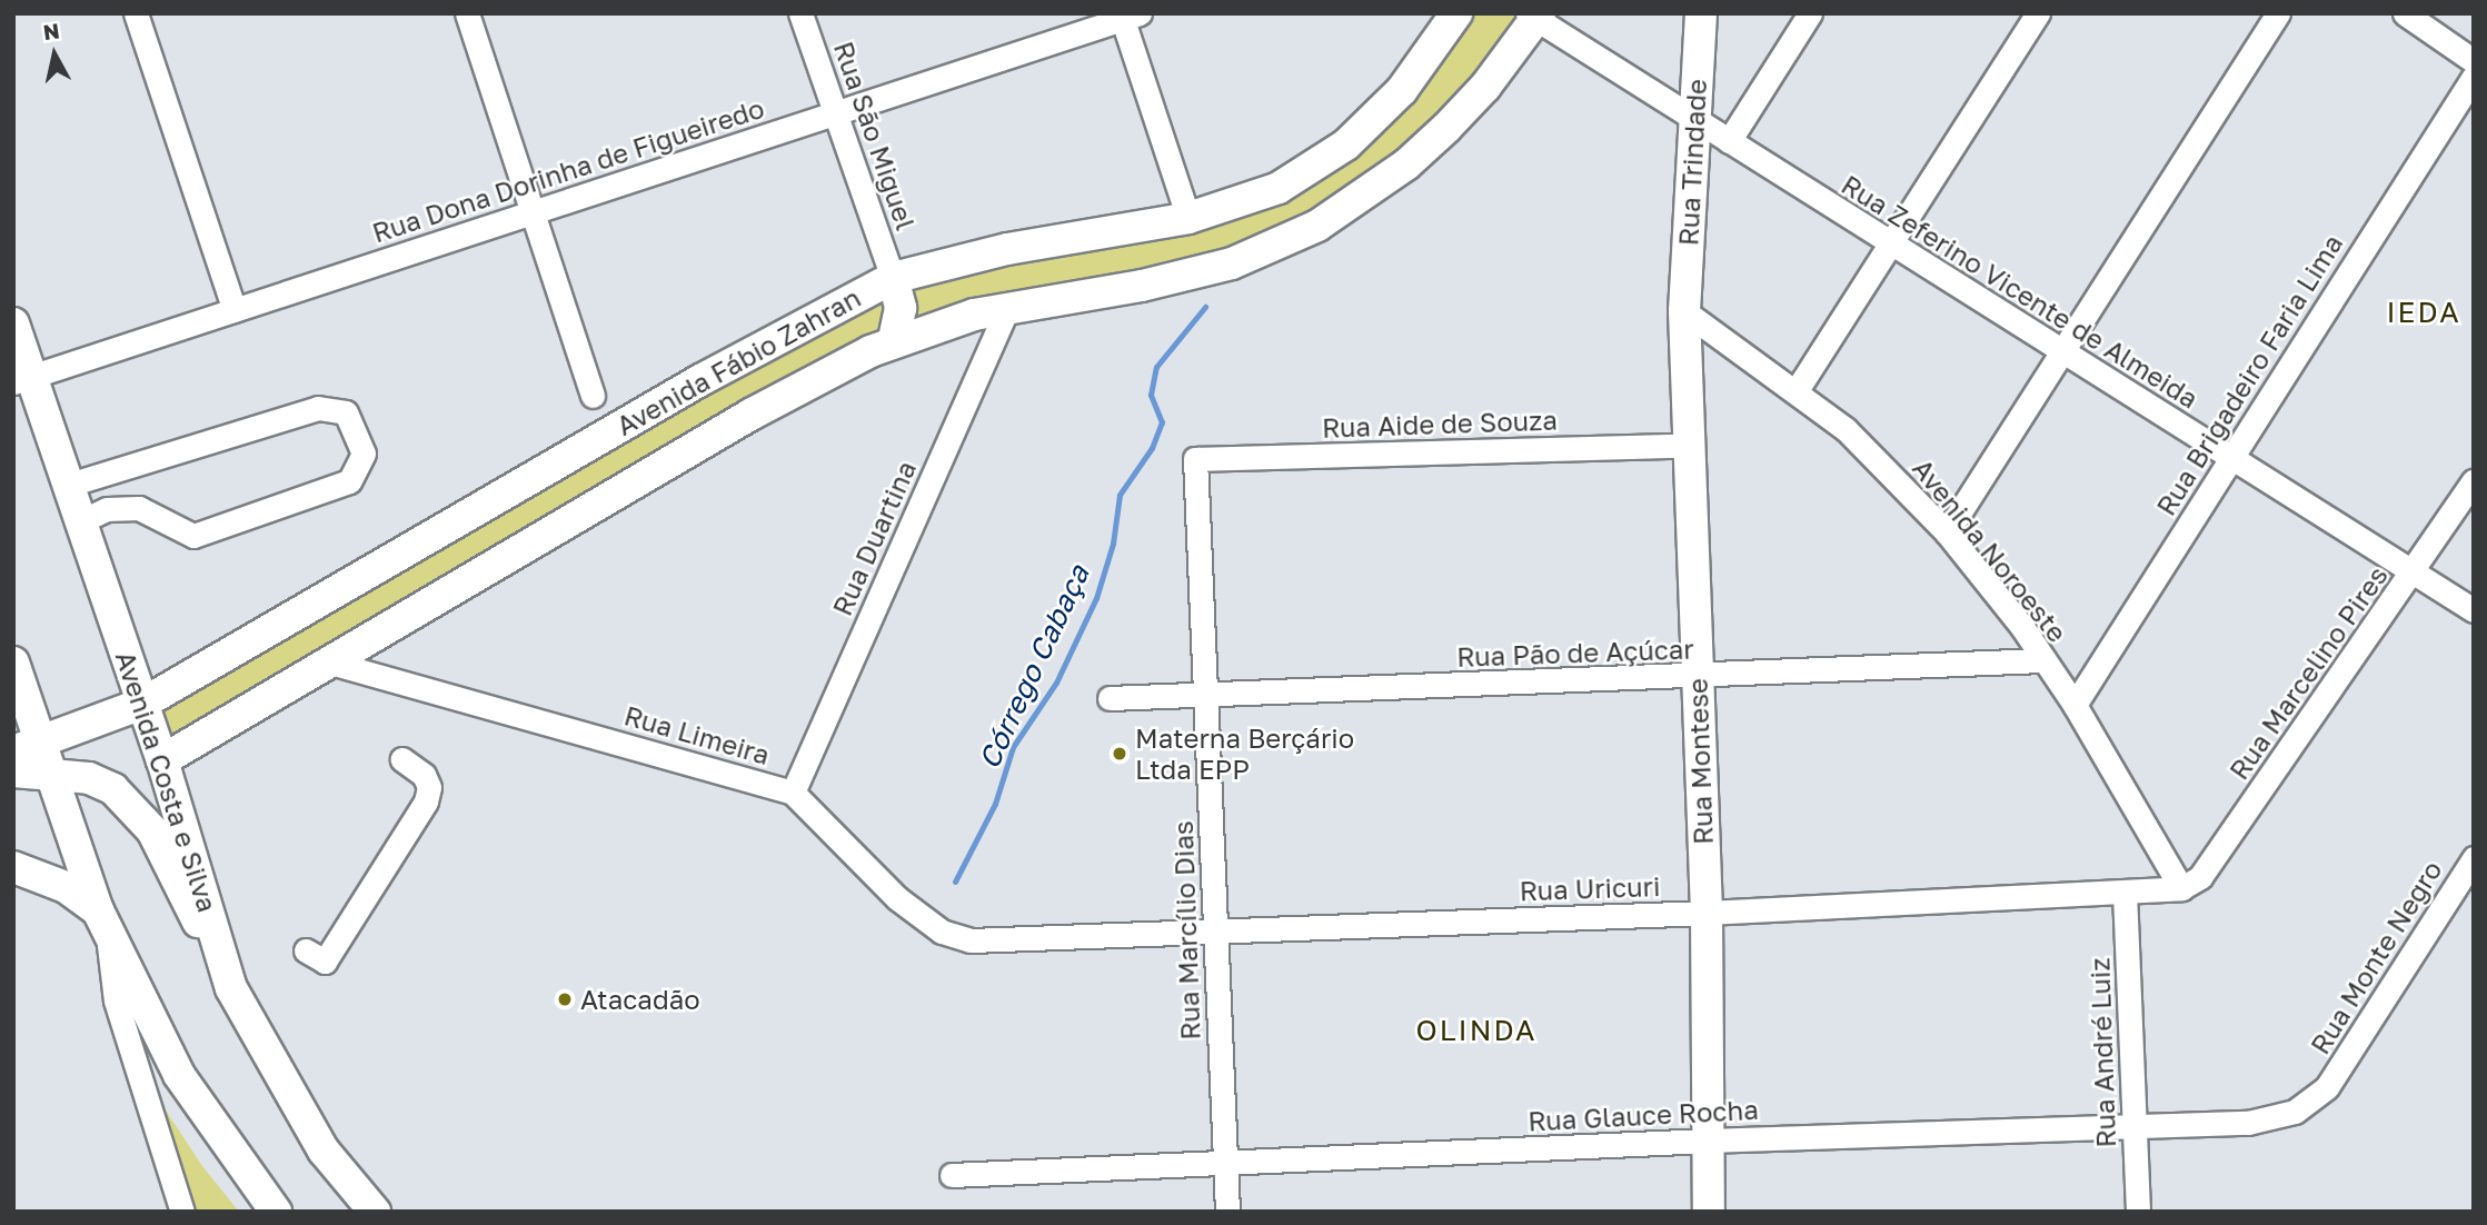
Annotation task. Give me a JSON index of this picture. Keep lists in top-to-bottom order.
{
  "streets": {
    "main road": [
      "Rua Trindade",
      "Avenida Fábio Zahran",
      "Rua Montese",
      "Avenida Costa e Silva"
    ],
    "street": [
      "Rua São Miguel",
      "Rua Dona Dorinha de Figueiredo",
      "Rua Zeferino Vicente de Almeida",
      "Rua Brigadeiro Faria Lima",
      "Rua Aide de Souza",
      "Rua Duartina",
      "Avenida Noroeste",
      "Rua Pão de Açúcar",
      "Rua Marcelino Pires",
      "Rua Limeira",
      "Rua Uricuri",
      "Rua Marcílio Dias",
      "Rua Monte Negro",
      "Rua André Luiz",
      "Rua Glauce Rocha"
    ]
  },
  "crossings": [
    ["Rua São Miguel", "Rua Dona Dorinha de Figueiredo"],
    ["Rua São Miguel", "Avenida Fábio Zahran"],
    ["Rua Trindade", "Rua Zeferino Vicente de Almeida"],
    ["Rua Trindade", "Avenida Noroeste"],
    ["Rua Trindade", "Rua Montese"],
    ["Rua Dona Dorinha de Figueiredo", "Avenida Costa e Silva"],
    ["Rua Zeferino Vicente de Almeida", "Avenida Fábio Zahran"],
    ["Rua Zeferino Vicente de Almeida", "Rua Brigadeiro Faria Lima"],
    ["Rua Zeferino Vicente de Almeida", "Rua Marcelino Pires"],
    ["Avenida Fábio Zahran", "Rua Duartina"],
    ["Avenida Fábio Zahran", "Rua Limeira"],
    ["Avenida Fábio Zahran", "Avenida Costa e Silva"],
    ["Rua Brigadeiro Faria Lima", "Avenida Noroeste"],
    ["Rua Aide de Souza", "Rua Montese"],
    ["Rua Aide de Souza", "Rua Marcílio Dias"],
    ["Rua Duartina", "Rua Limeira"],
    ["Avenida Noroeste", "Rua Pão de Açúcar"],
    ["Avenida Noroeste", "Rua Marcelino Pires"],
    ["Avenida Noroeste", "Rua Montese"],
    ["Avenida Noroeste", "Rua Uricuri"],
    ["Rua Pão de Açúcar", "Rua Montese"],
    ["Rua Pão de Açúcar", "Rua Marcílio Dias"],
    ["Rua Marcelino Pires", "Rua Uricuri"],
    ["Rua Limeira", "Rua Uricuri"],
    ["Rua Montese", "Rua Uricuri"],
    ["Rua Montese", "Rua Glauce Rocha"],
    ["Rua Uricuri", "Rua Marcílio Dias"],
    ["Rua Uricuri", "Rua André Luiz"],
    ["Rua Marcílio Dias", "Rua Glauce Rocha"],
    ["Rua Monte Negro", "Rua Glauce Rocha"],
    ["Rua André Luiz", "Rua Glauce Rocha"]
  ],
  "districts": ["IEDA", "OLINDA"],
  "water": ["Córrego Cabaça"],
  "places": ["Materna Berçário Ltda EPP", "Atacadão"],
  "north": "top"
}
